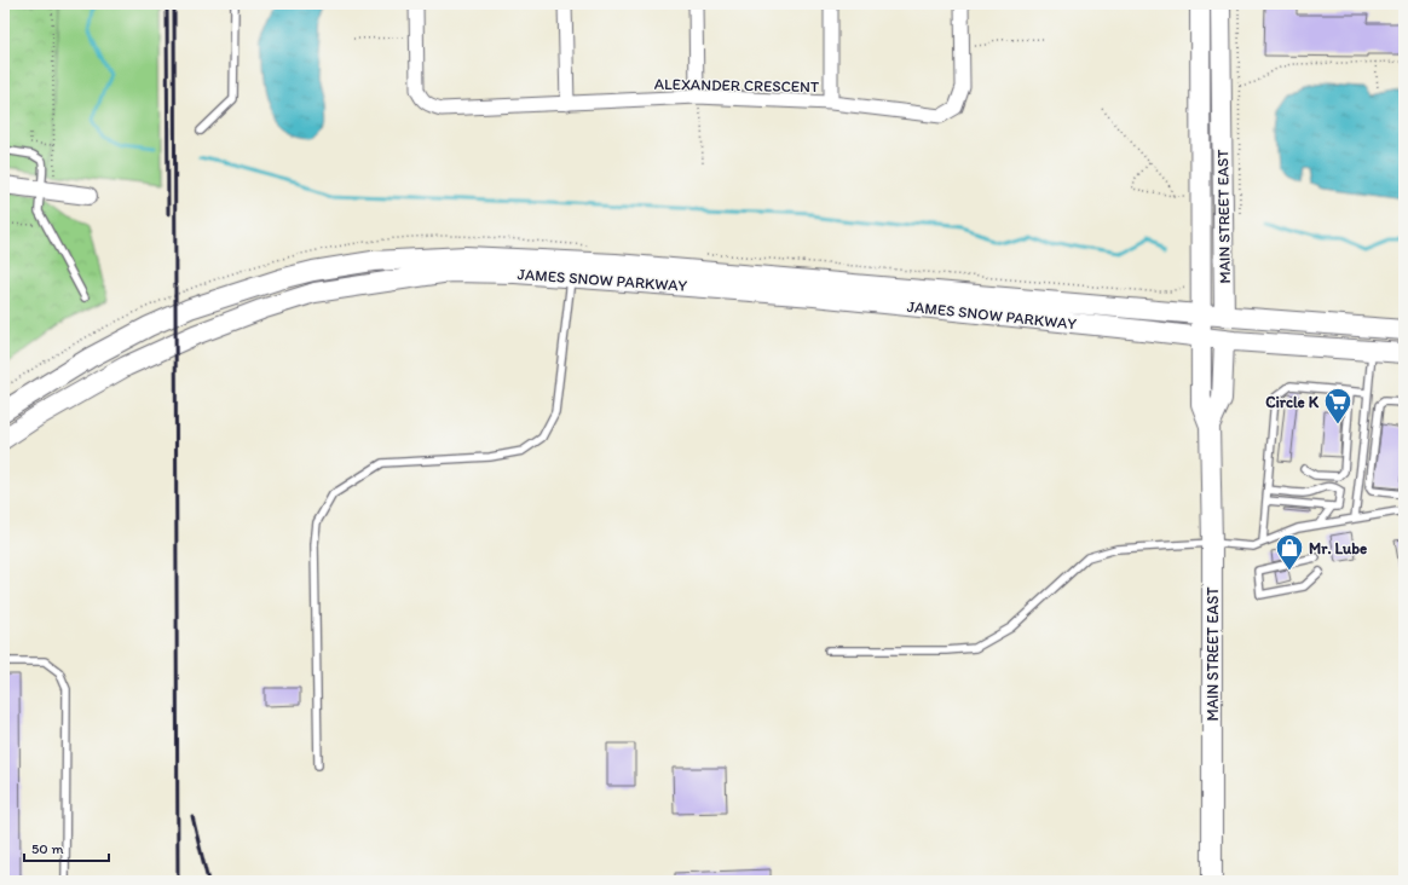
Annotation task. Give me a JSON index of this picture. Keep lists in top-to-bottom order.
{
  "streets": {
    "main road": ["MAIN STREET EAST", "JAMES SNOW PARKWAY"],
    "street": ["ALEXANDER CRESCENT"]
  },
  "crossings": [
    ["MAIN STREET EAST", "JAMES SNOW PARKWAY"]
  ],
  "places": {
    "supermarket": ["Circle K"],
    "shop": ["Mr. Lube"]
  },
  "scale_bar": "50 m"
}
